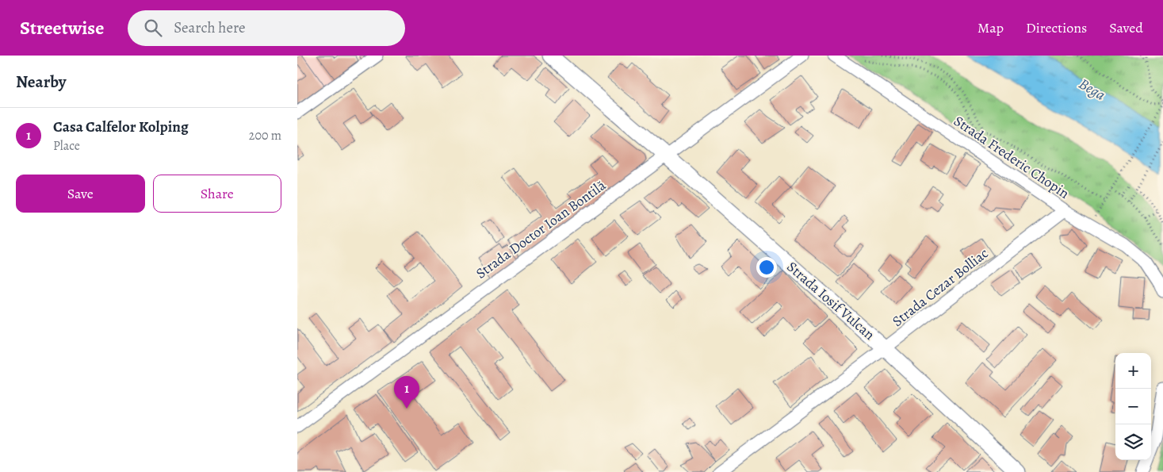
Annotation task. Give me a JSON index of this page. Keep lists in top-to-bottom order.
{
  "streets": {
    "street": [
      "Strada Frederic Chopin",
      "Strada Doctor Ioan Bontilă",
      "Strada Cezar Bolliac",
      "Strada Iosif Vulcan"
    ]
  },
  "crossings": [
    ["Strada Frederic Chopin", "Strada Cezar Bolliac"],
    ["Strada Doctor Ioan Bontilă", "Strada Iosif Vulcan"],
    ["Strada Cezar Bolliac", "Strada Iosif Vulcan"]
  ],
  "water": ["Bega"],
  "page": {
    "header": "Streetwise",
    "search": "Search here",
    "nav": ["Map", "Directions", "Saved"],
    "heading": "Nearby",
    "list": [
      {
        "mark": "1",
        "name": "Casa Calfelor Kolping",
        "note": "Place",
        "value": "200 m"
      }
    ],
    "buttons": ["Save", "Share"],
    "map_buttons": ["+", "−"],
    "pins": "1"
  }
}
